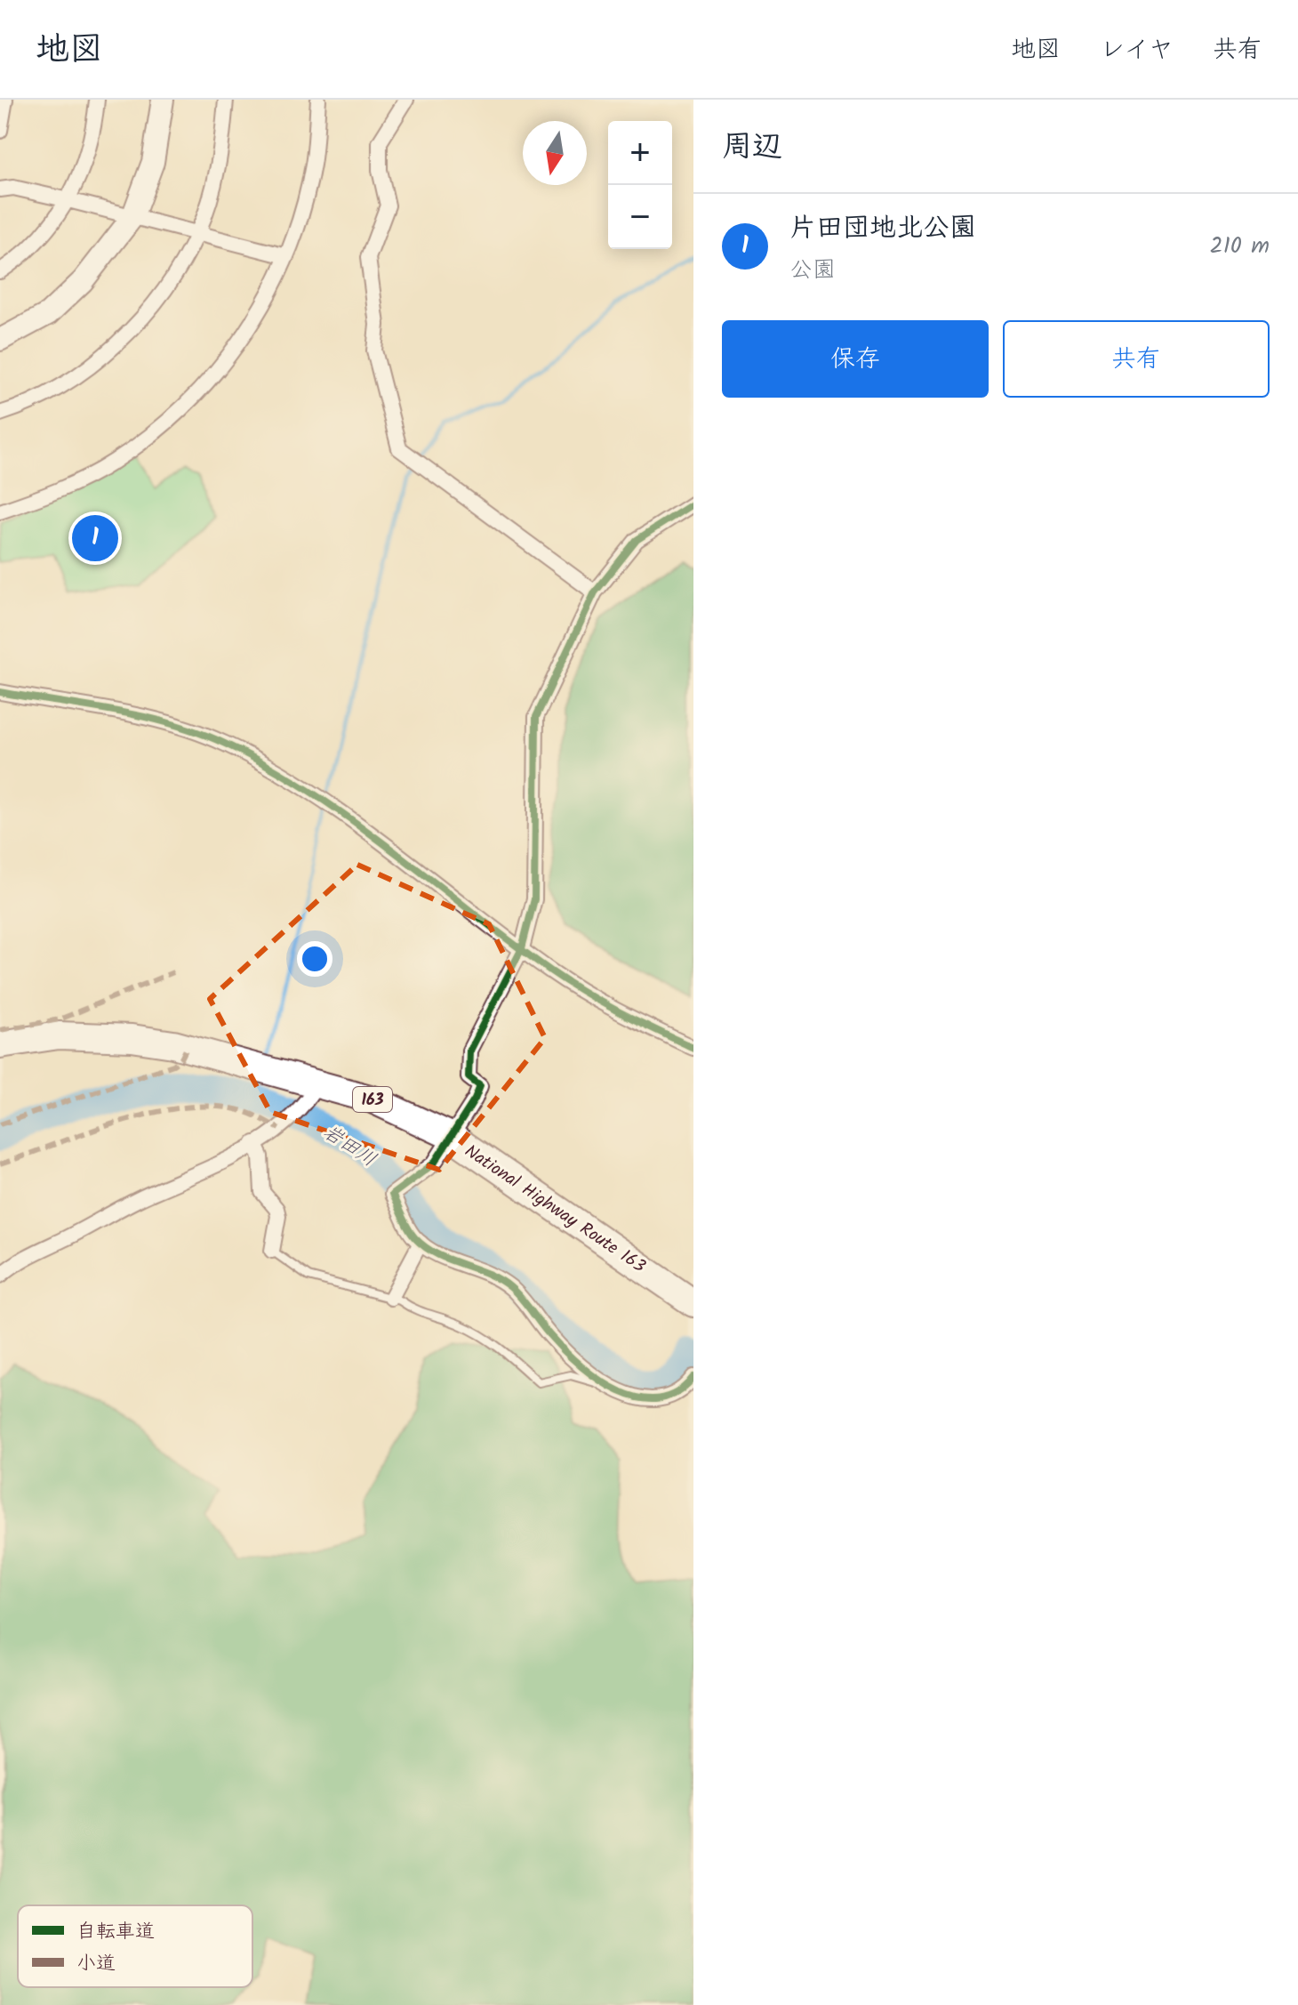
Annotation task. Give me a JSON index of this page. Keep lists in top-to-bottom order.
{
  "streets": {
    "highway": ["163", "National Highway Route 163"]
  },
  "water": ["岩田川"],
  "legend": ["自転車道", "小道"],
  "north": "bottom",
  "page": {
    "header": "地図",
    "nav": ["地図", "レイヤ", "共有"],
    "heading": "周辺",
    "map_buttons": ["+", "−"],
    "list": [
      {
        "mark": "1",
        "name": "片田団地北公園",
        "note": "公園",
        "value": "210 m"
      }
    ],
    "buttons": ["保存", "共有"],
    "pins": "1"
  }
}
